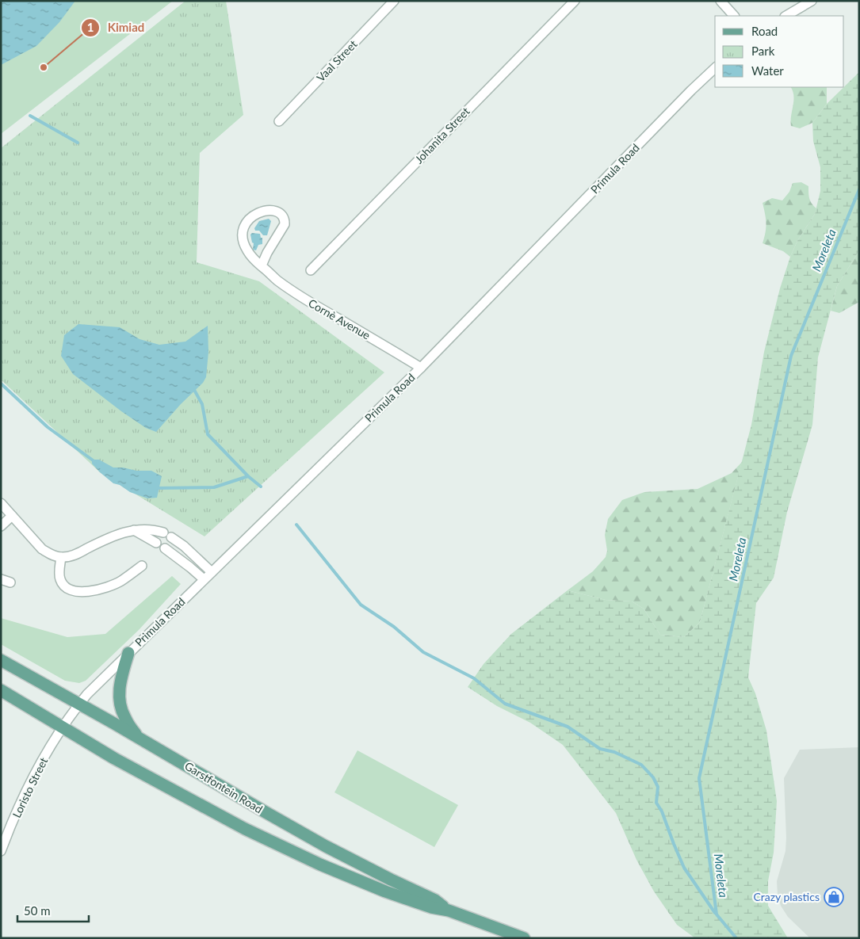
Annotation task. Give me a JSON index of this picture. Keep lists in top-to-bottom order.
{
  "streets": {
    "main road": ["Garstfontein Road"],
    "street": [
      "Vaal Street",
      "Johanita Street",
      "Primula Road",
      "Cornè Avenue",
      "Loristo Street"
    ]
  },
  "crossings": [
    ["Primula Road", "Cornè Avenue"],
    ["Primula Road", "Loristo Street"],
    ["Primula Road", "Garstfontein Road"],
    ["Loristo Street", "Garstfontein Road"]
  ],
  "water": ["Moreleta"],
  "places": {
    "other": ["Kimiad"],
    "shop": ["Crazy plastics"]
  },
  "legend": ["Road", "Park", "Water"],
  "scale_bar": "50 m"
}
